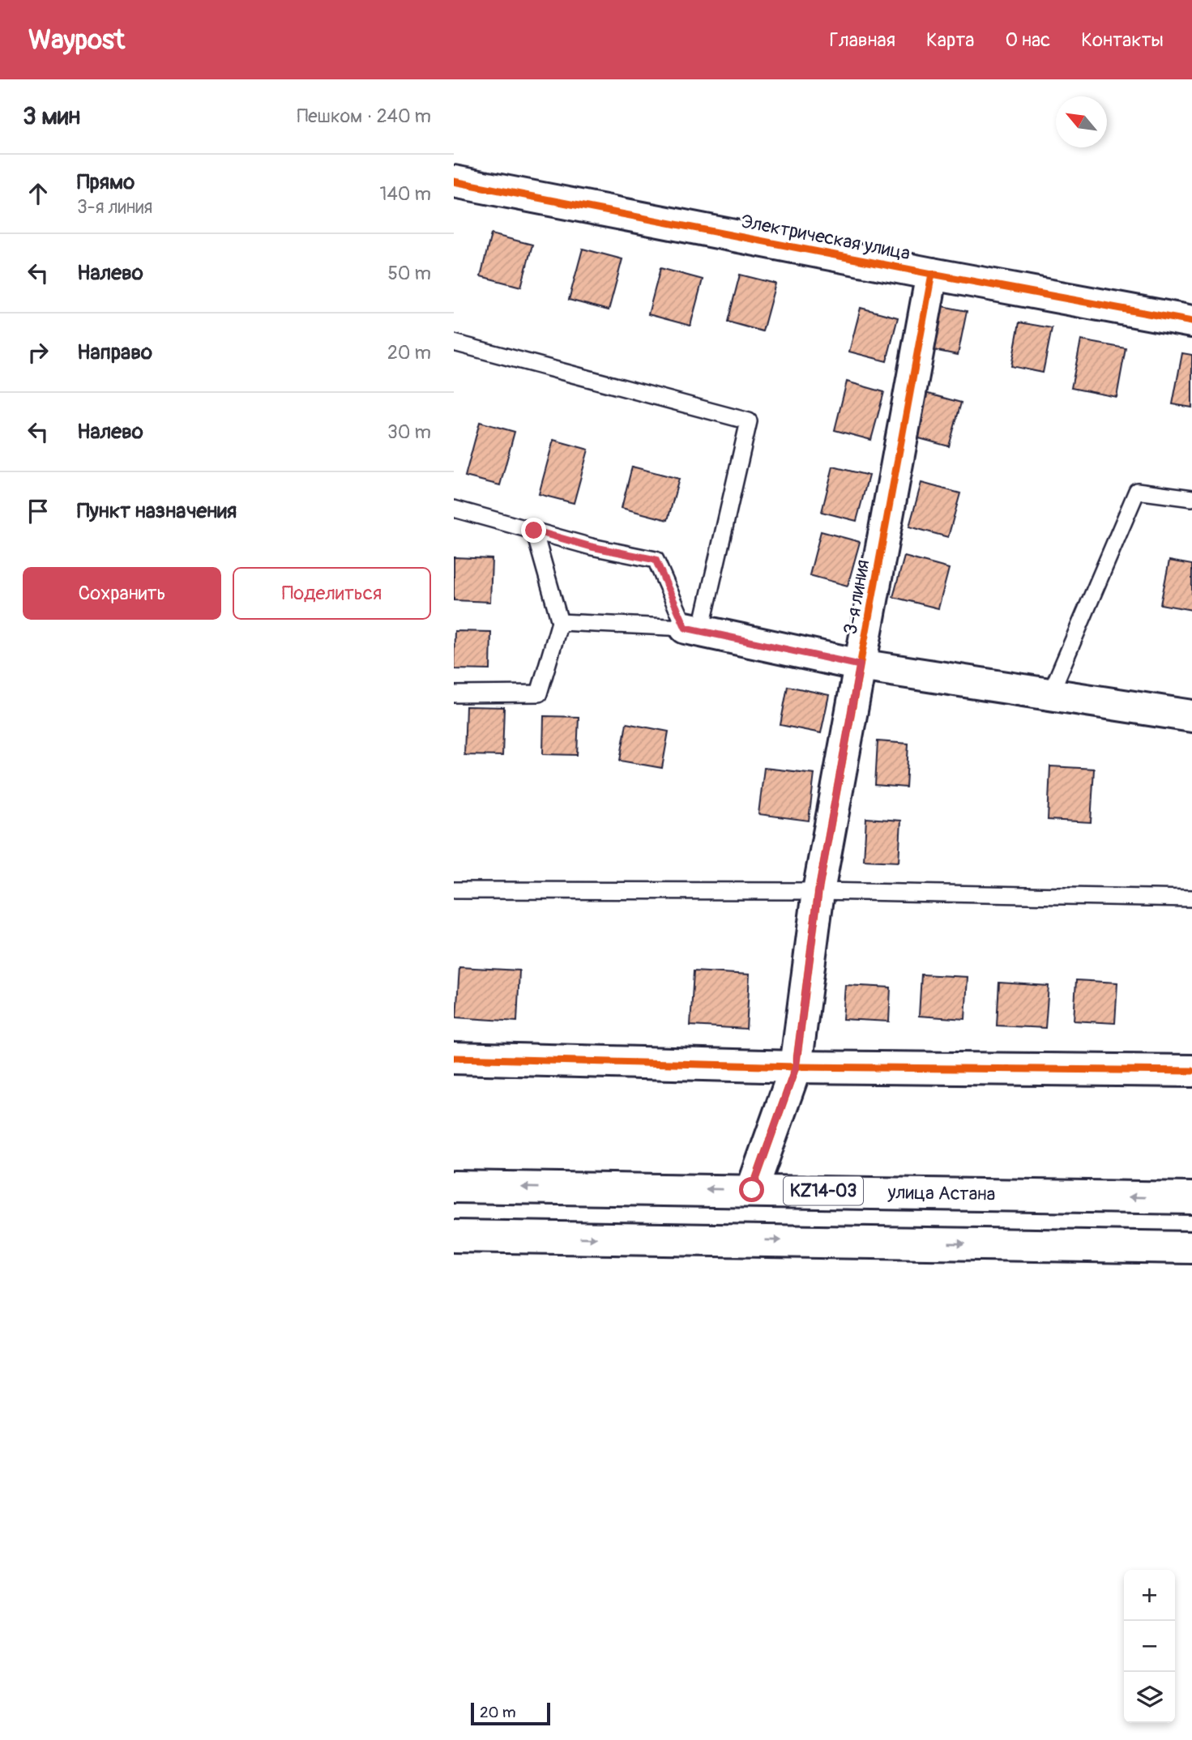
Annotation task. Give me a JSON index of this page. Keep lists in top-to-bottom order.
{
  "streets": {
    "street": [
      "Электрическая улица",
      "3-я линия",
      "KZ14-03",
      "улица Астана"
    ]
  },
  "crossings": [
    ["Электрическая улица", "3-я линия"],
    ["3-я линия", "улица Астана"]
  ],
  "scale_bar": "20 m",
  "north": "top left",
  "page": {
    "header": "Waypost",
    "nav": [
      "Главная",
      "Карта",
      "О нас",
      "Контакты"
    ],
    "heading": ["3 мин", "Пешком · 240 m"],
    "list": [
      ["Прямо", "3-я линия", "140 m"],
      ["Налево", "50 m"],
      ["Направо", "20 m"],
      ["Налево", "30 m"],
      "Пункт назначения"
    ],
    "buttons": ["Сохранить", "Поделиться"],
    "map_buttons": ["+", "−"],
    "scale": "20 m"
  }
}
